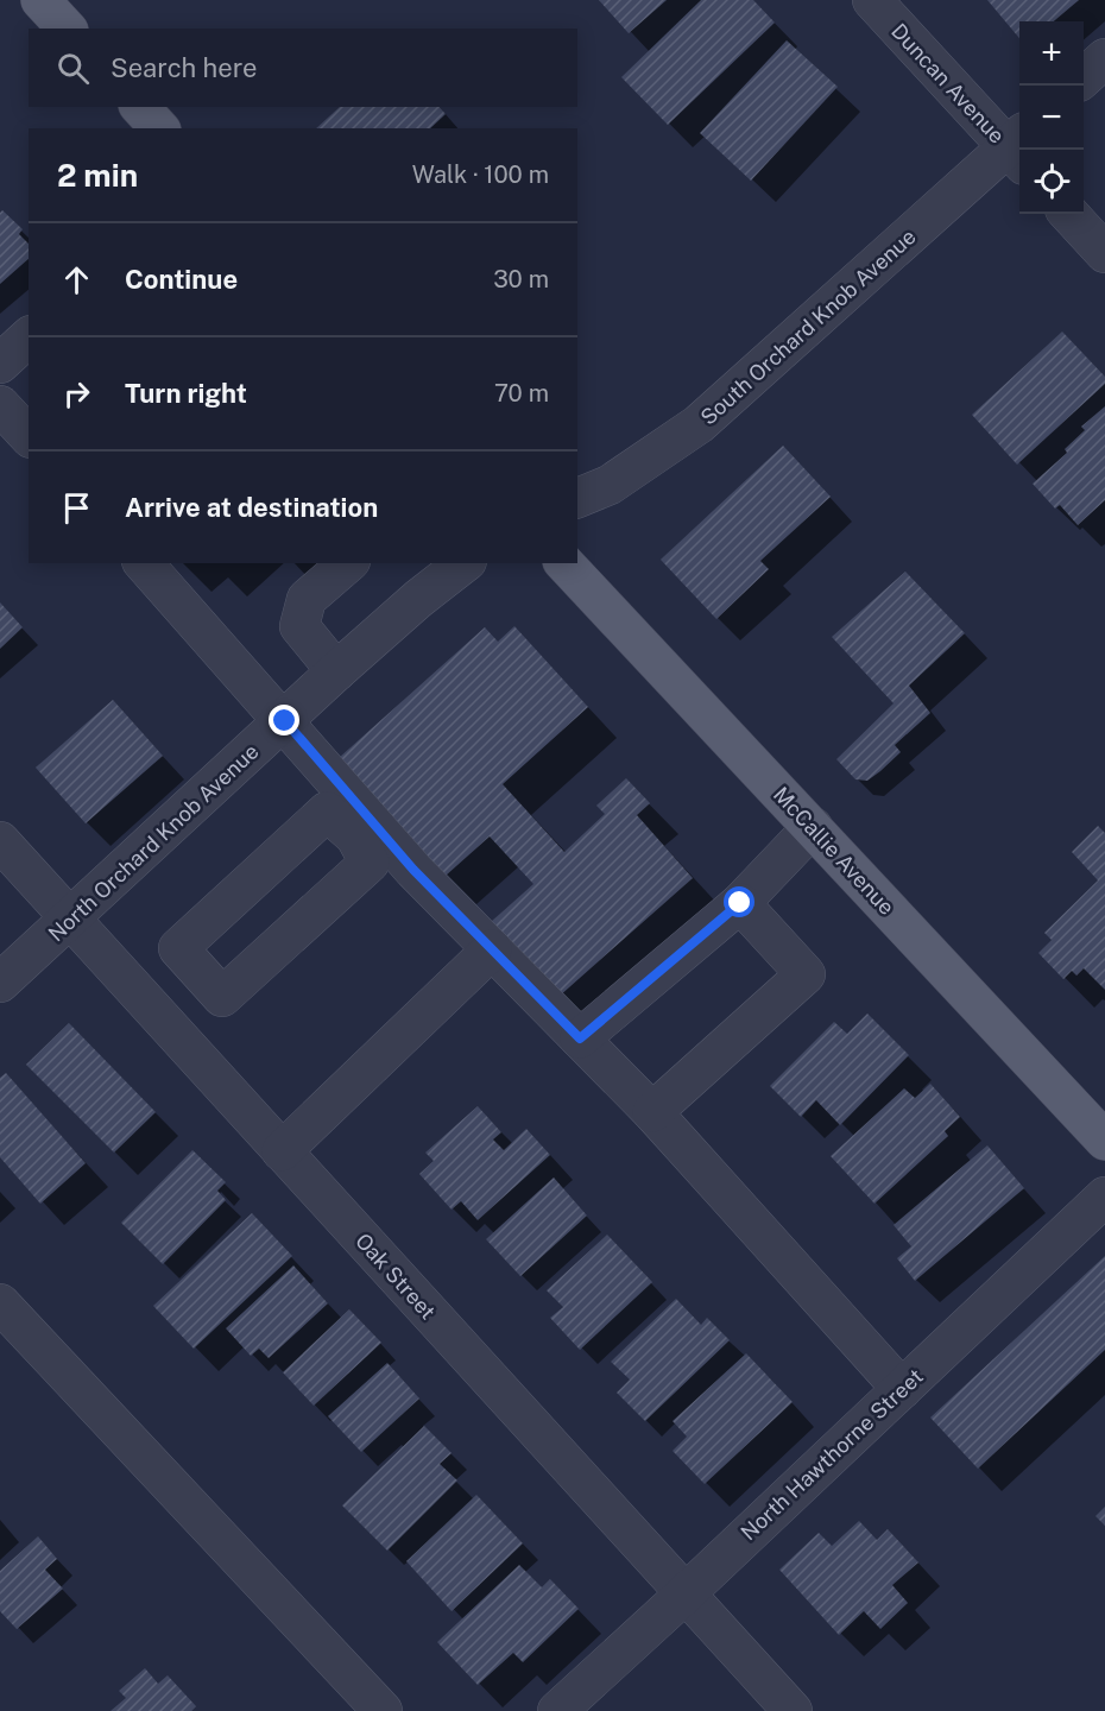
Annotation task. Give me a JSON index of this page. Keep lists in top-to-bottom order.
{
  "streets": {
    "main road": ["McCallie Avenue"],
    "street": [
      "Duncan Avenue",
      "South Orchard Knob Avenue",
      "North Orchard Knob Avenue",
      "Oak Street",
      "North Hawthorne Street"
    ]
  },
  "crossings": [
    ["Duncan Avenue", "South Orchard Knob Avenue"],
    ["North Orchard Knob Avenue", "Oak Street"],
    ["Oak Street", "North Hawthorne Street"]
  ],
  "page": {
    "map_buttons": ["+", "−"],
    "search": "Search here",
    "heading": ["2 min", "Walk · 100 m"],
    "list": [
      ["Continue", "30 m"],
      ["Turn right", "70 m"],
      "Arrive at destination"
    ]
  }
}
